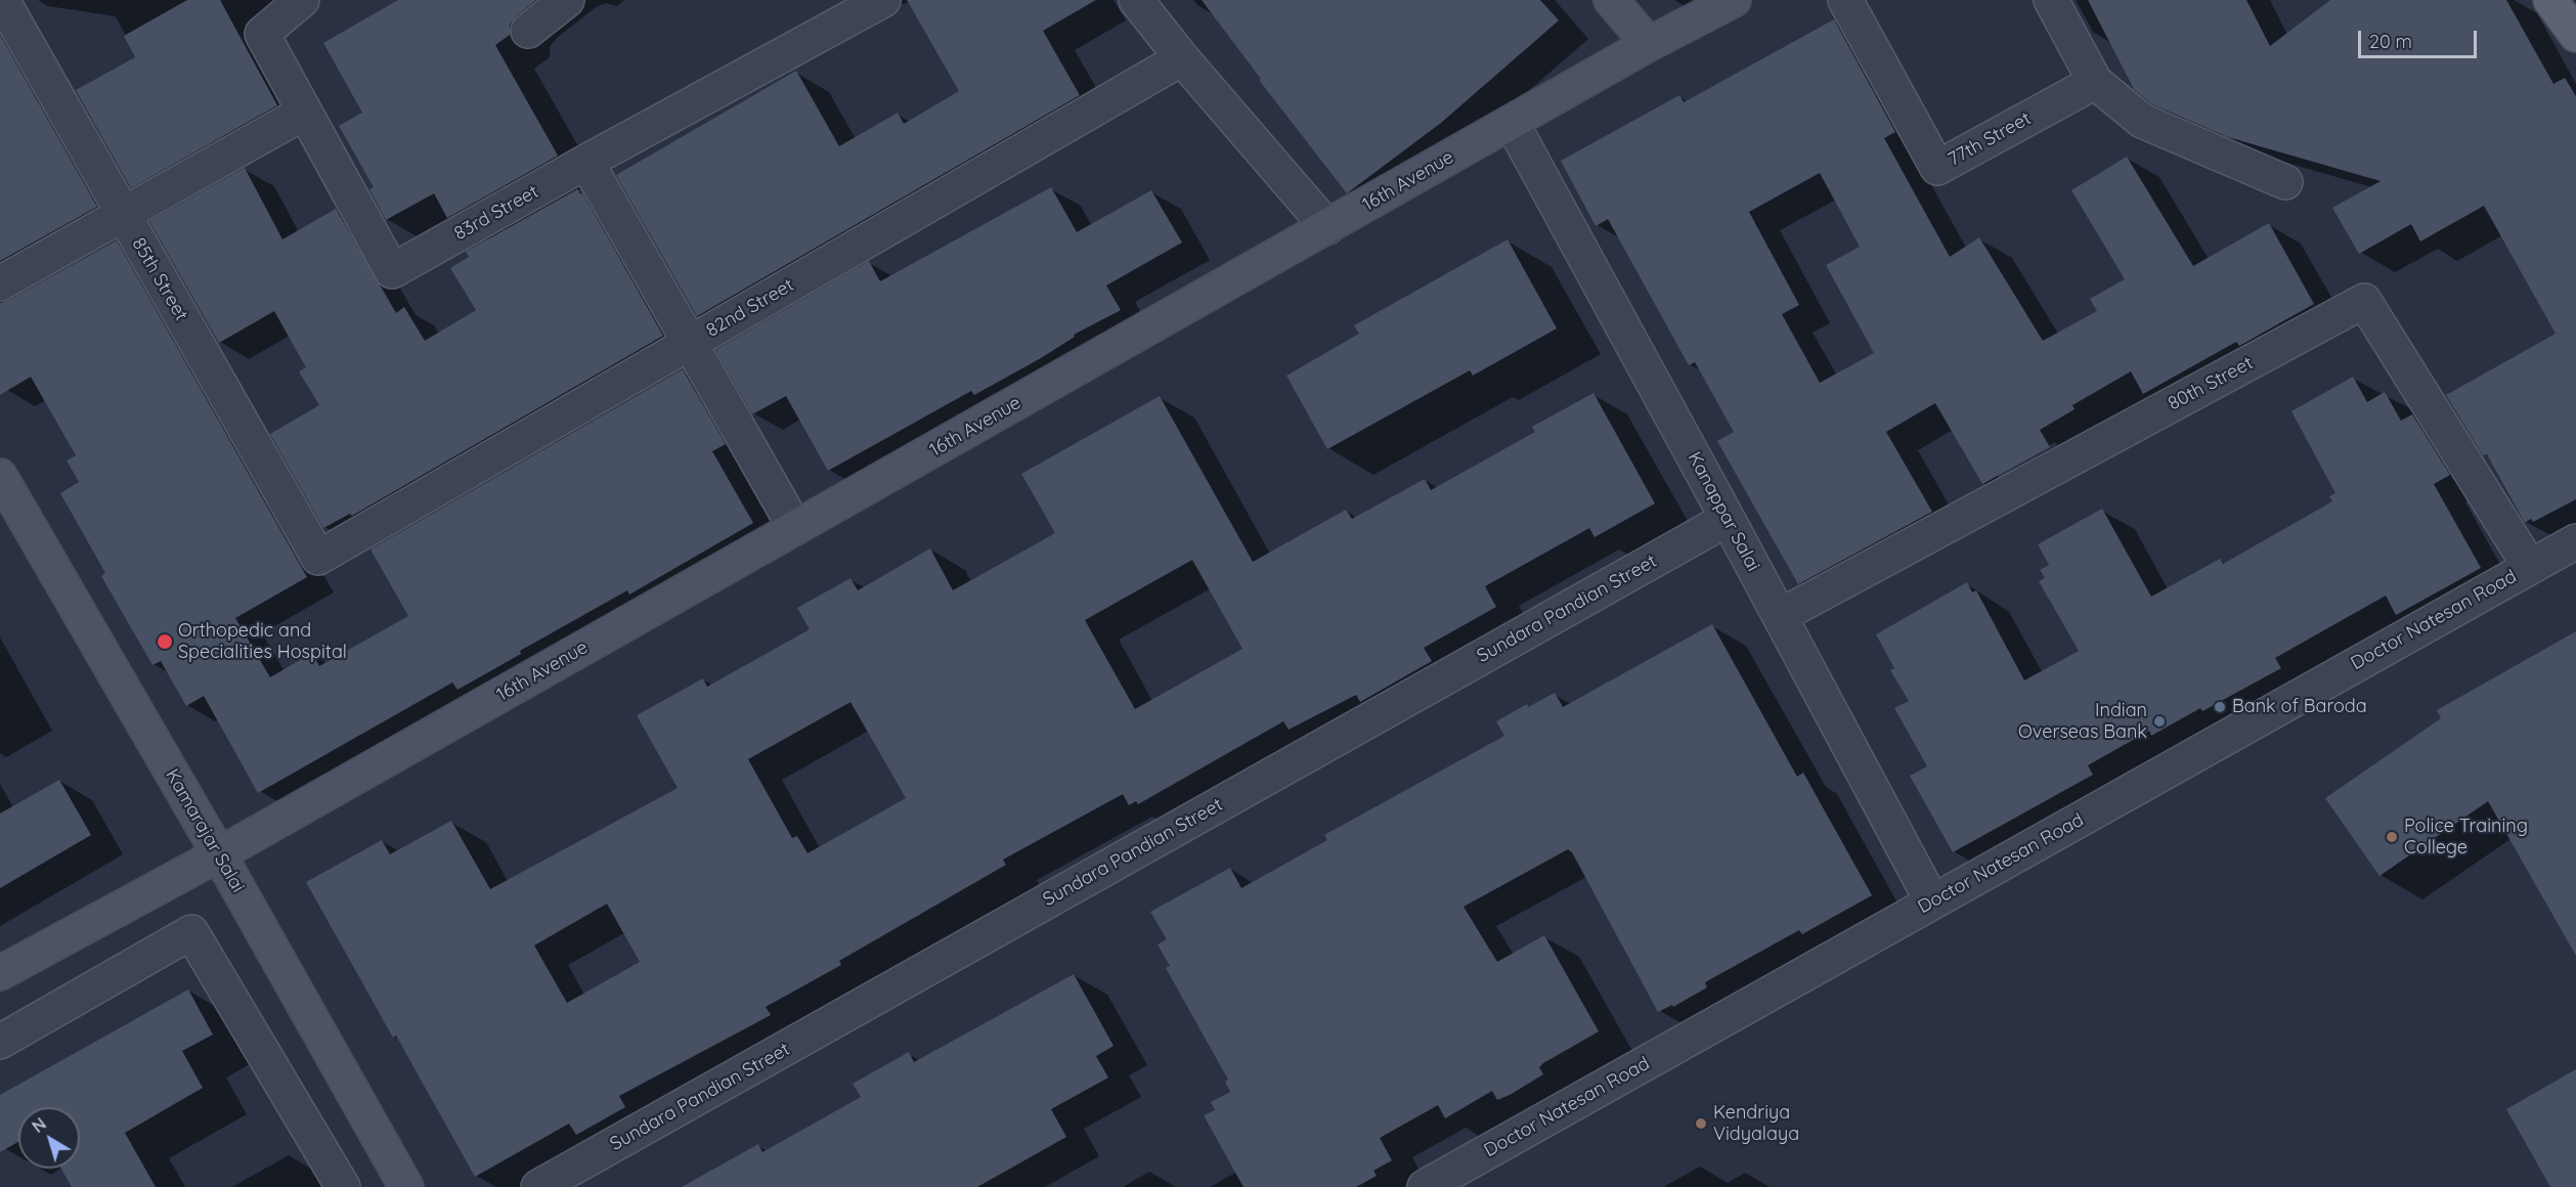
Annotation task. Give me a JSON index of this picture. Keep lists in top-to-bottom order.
{
  "streets": {
    "street": [
      "77th Street",
      "16th Avenue",
      "83rd Street",
      "85th Street",
      "82nd Street",
      "80th Street",
      "Kanappar Salai",
      "Sundara Pandian Street",
      "Doctor Natesan Road",
      "Kamarajar Salai"
    ]
  },
  "crossings": [
    ["16th Avenue", "Kanappar Salai"],
    ["16th Avenue", "Kamarajar Salai"],
    ["85th Street", "82nd Street"],
    ["80th Street", "Kanappar Salai"],
    ["80th Street", "Doctor Natesan Road"],
    ["Kanappar Salai", "Sundara Pandian Street"],
    ["Kanappar Salai", "Doctor Natesan Road"]
  ],
  "places": [
    "Orthopedic and Specialities Hospital",
    "Bank of Baroda",
    "Indian Overseas Bank",
    "Police Training College",
    "Kendriya Vidyalaya"
  ],
  "scale_bar": "20 m",
  "north": "top left"
}
